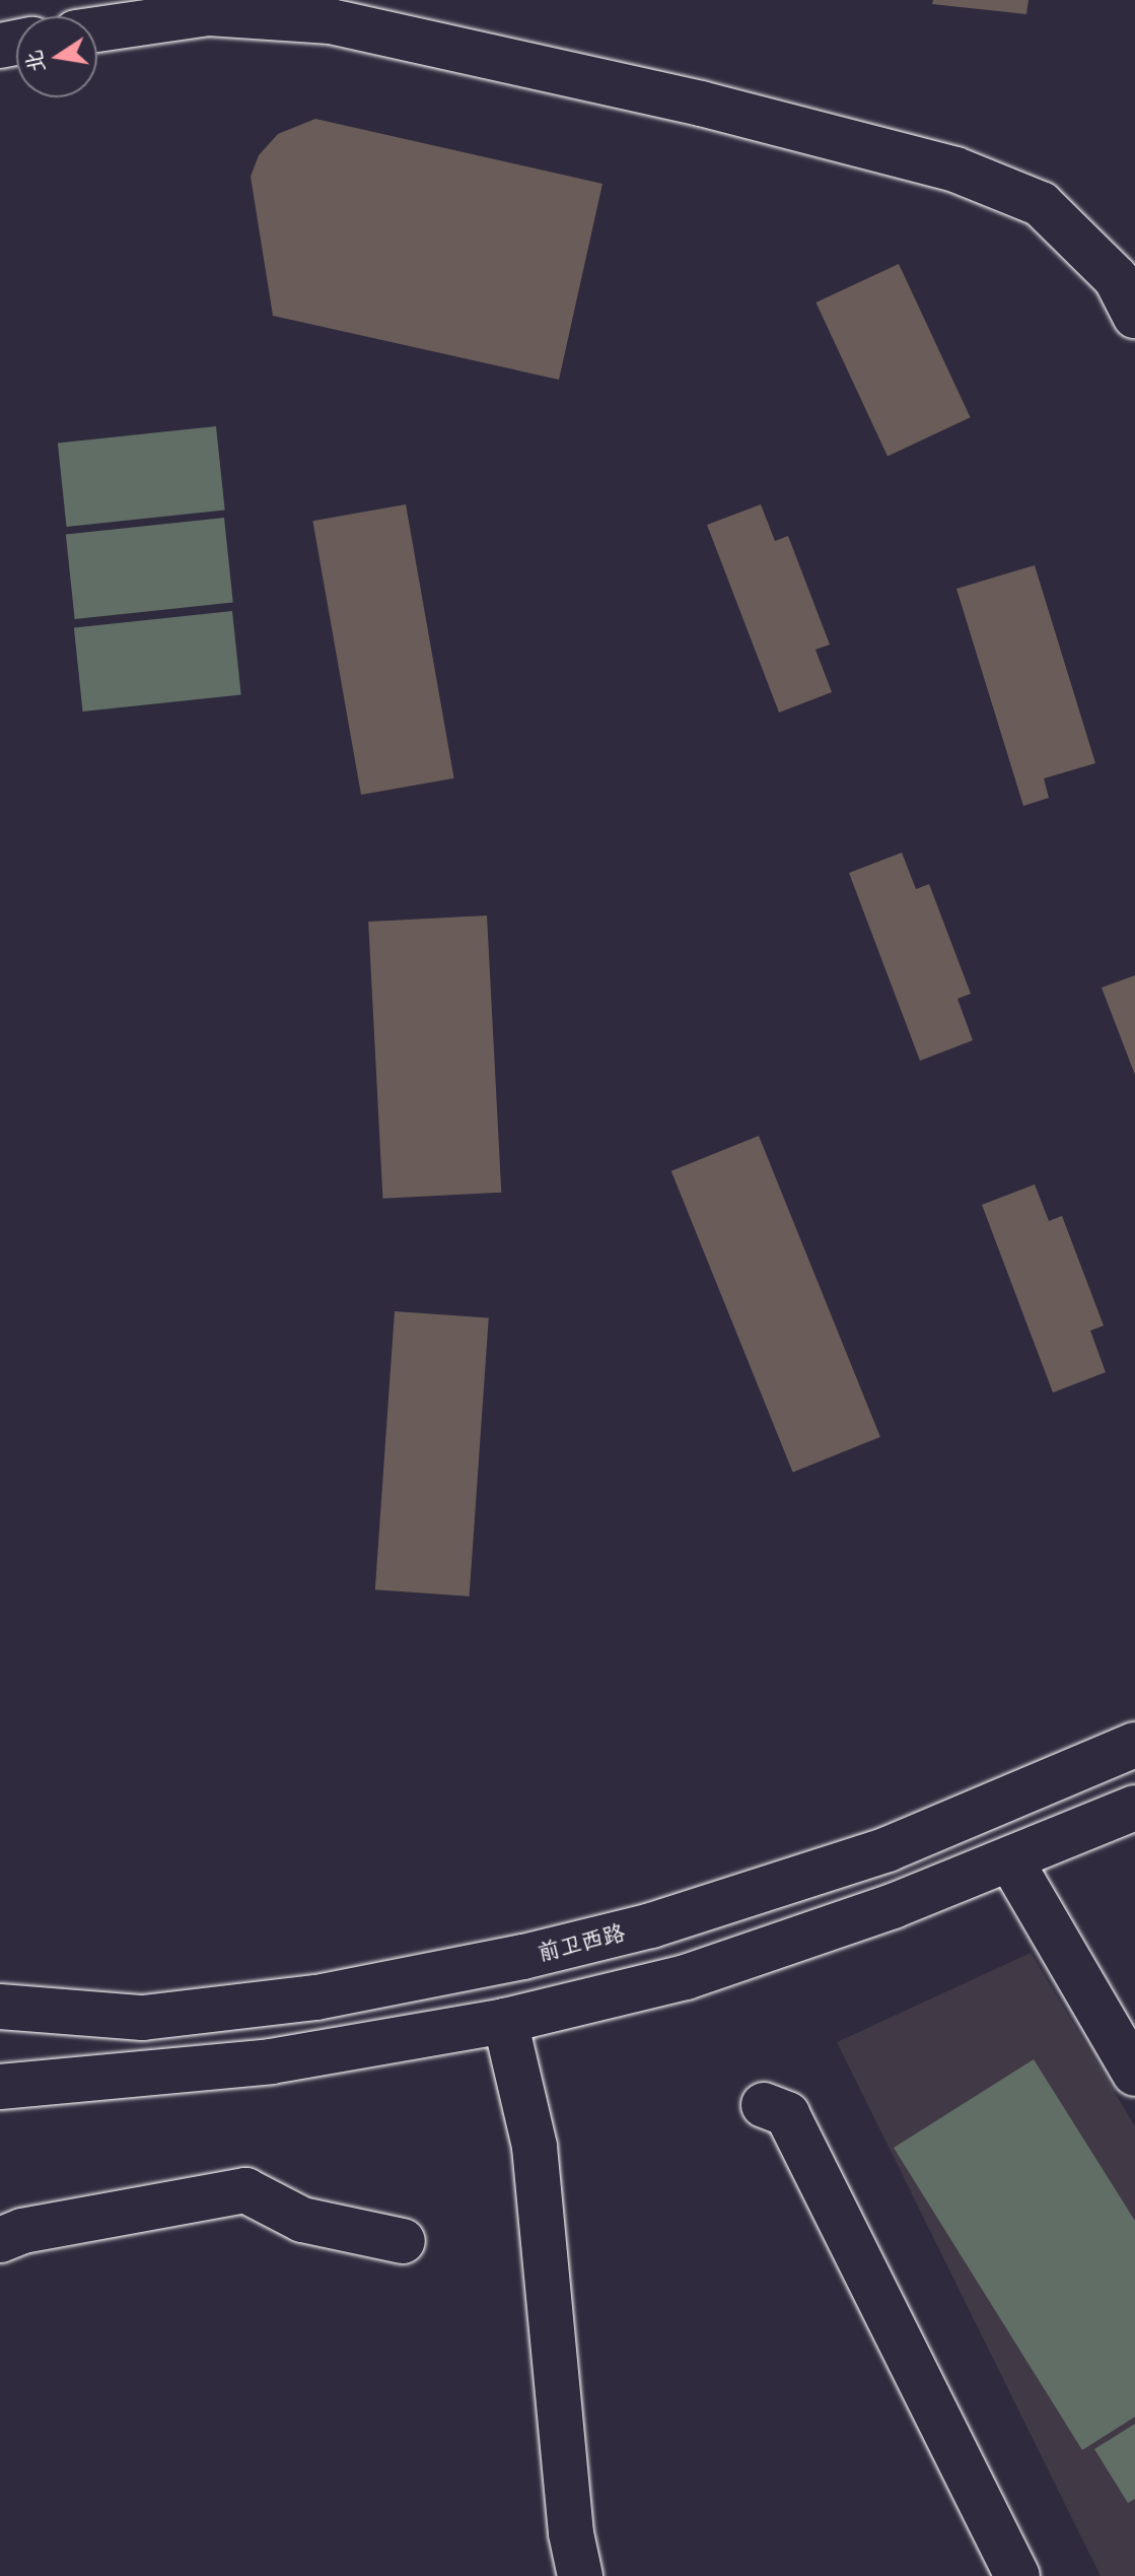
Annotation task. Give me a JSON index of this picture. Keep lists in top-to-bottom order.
{
  "streets": {
    "street": ["前卫西路"]
  },
  "north": "left"
}
